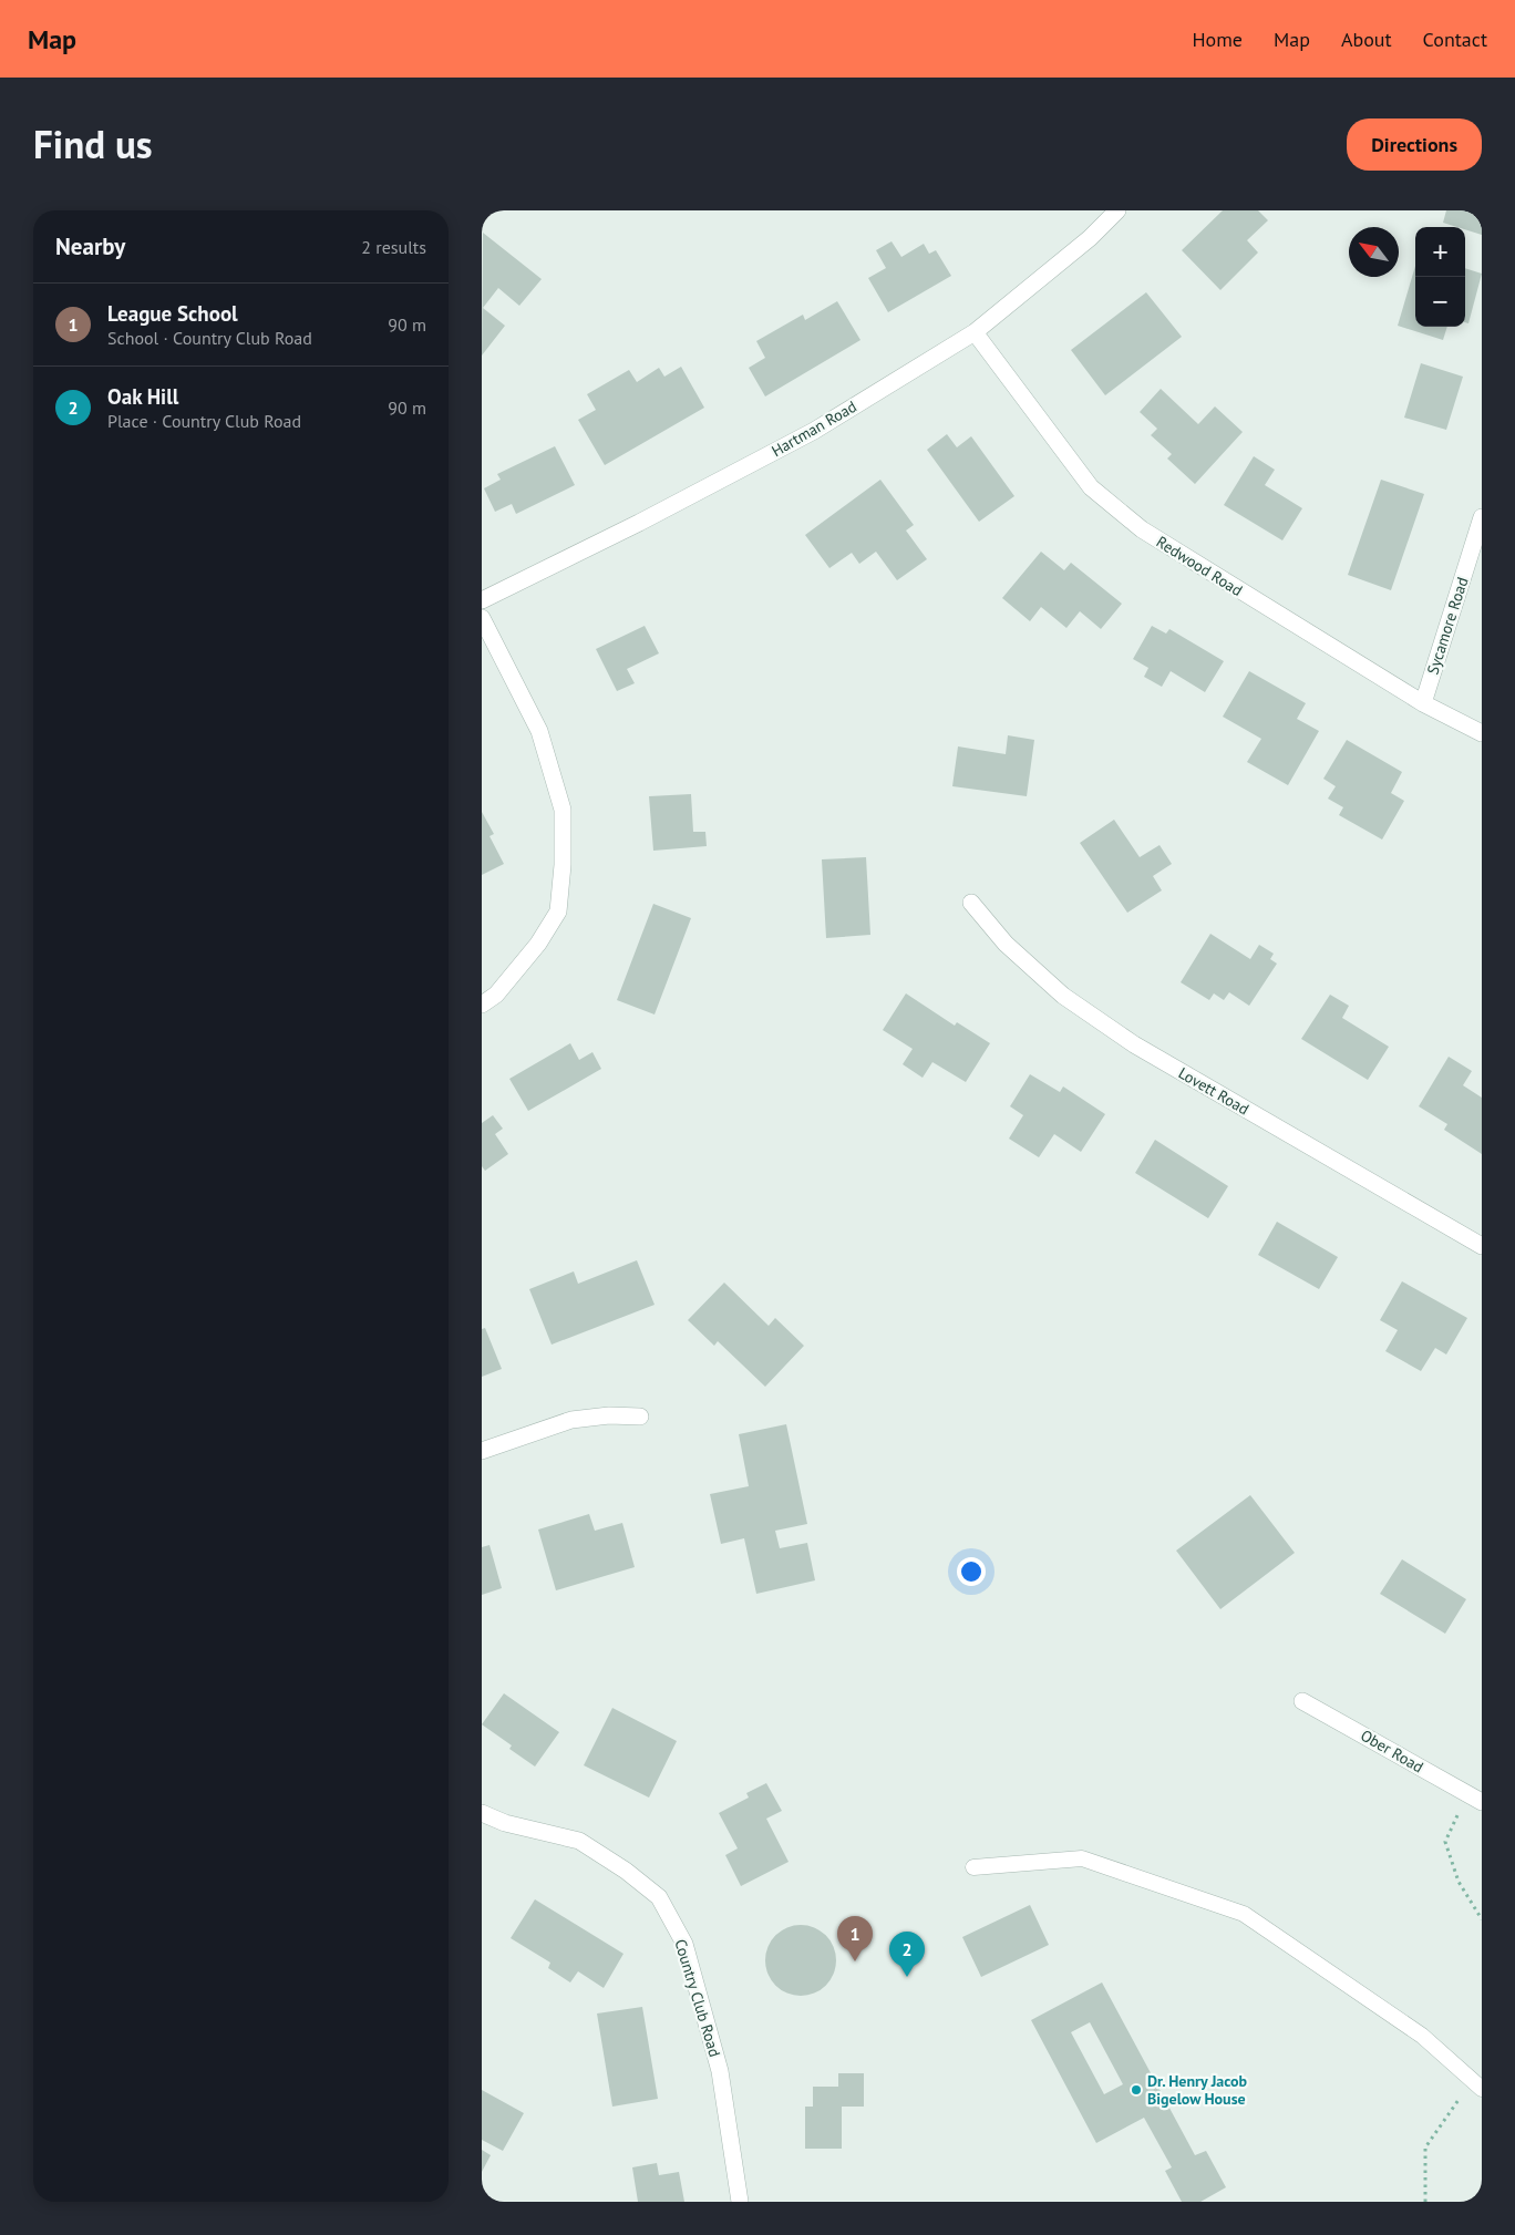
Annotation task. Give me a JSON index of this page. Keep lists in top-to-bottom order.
{
  "streets": {
    "street": [
      "Hartman Road",
      "Redwood Road",
      "Sycamore Road",
      "Lovett Road",
      "Ober Road",
      "Country Club Road"
    ]
  },
  "crossings": [
    ["Hartman Road", "Redwood Road"],
    ["Redwood Road", "Sycamore Road"]
  ],
  "places": ["Dr. Henry Jacob Bigelow House"],
  "north": "top left",
  "page": {
    "header": "Map",
    "nav": [
      "Home",
      "Map",
      "About",
      "Contact"
    ],
    "title": "Find us",
    "buttons": "Directions",
    "heading": ["Nearby", "2 results"],
    "map_buttons": ["+", "−"],
    "list": [
      {
        "mark": "1",
        "name": "League School",
        "note": "School · Country Club Road",
        "value": "90 m"
      },
      {
        "mark": "2",
        "name": "Oak Hill",
        "note": "Place · Country Club Road",
        "value": "90 m"
      }
    ],
    "pins": ["1", "2"]
  }
}
